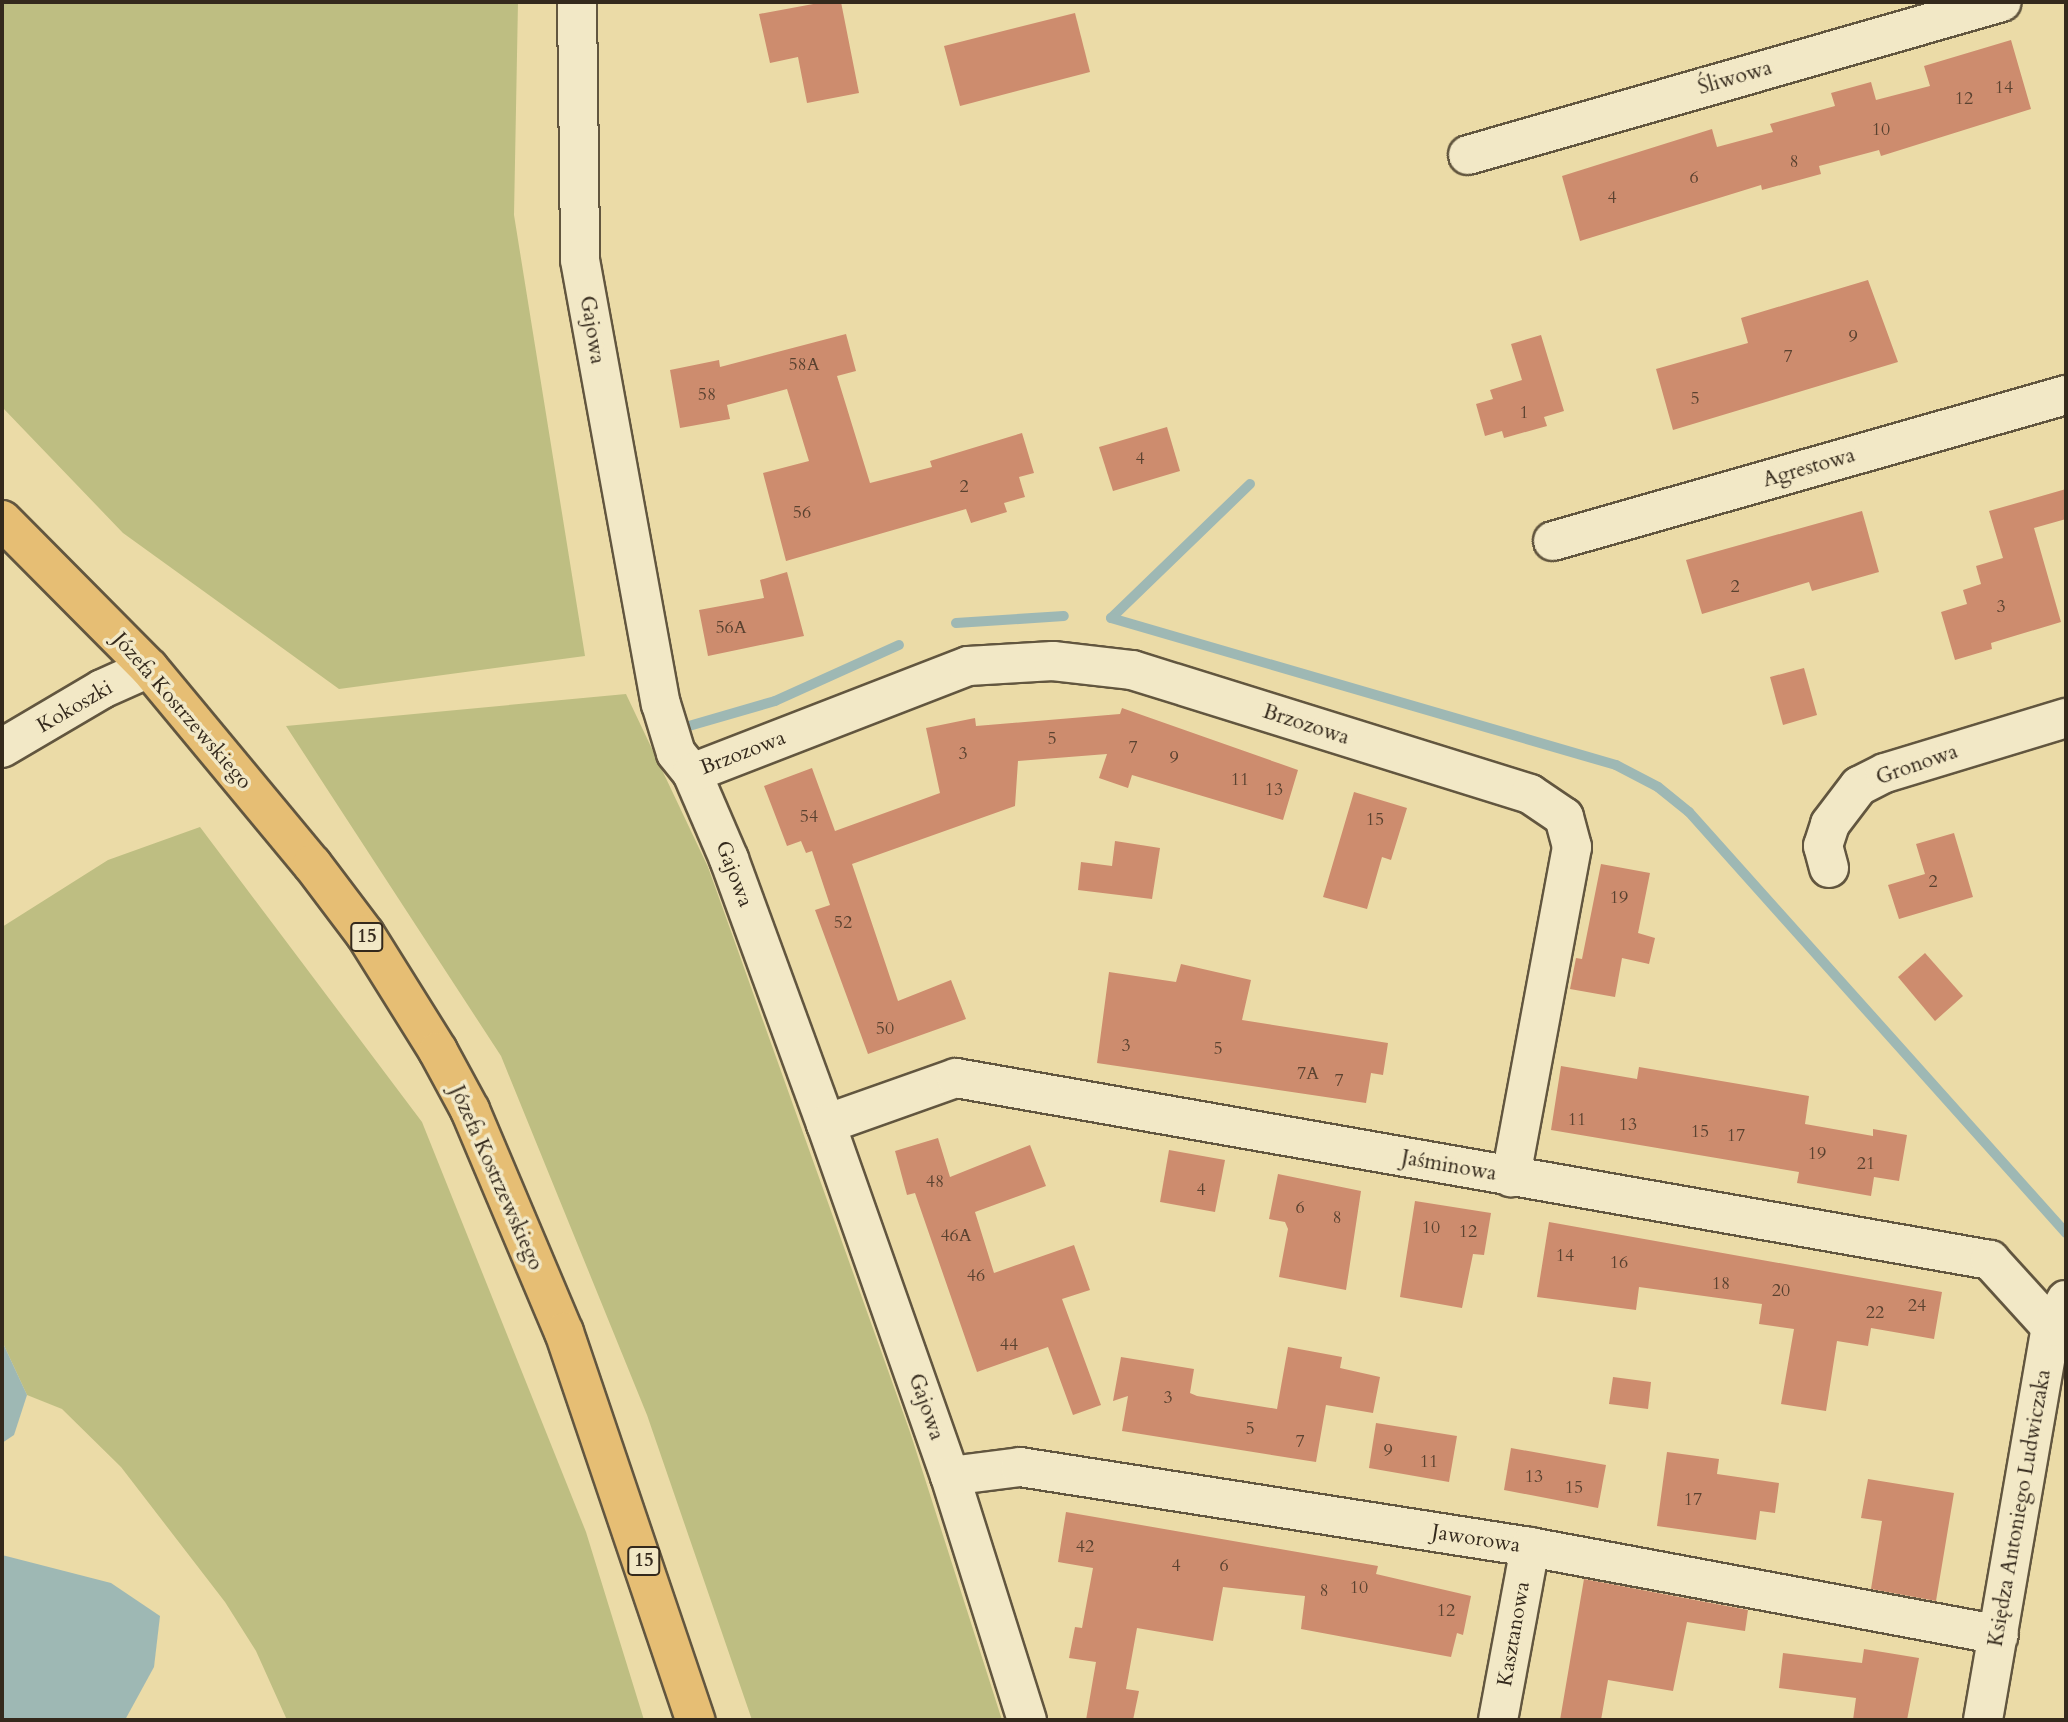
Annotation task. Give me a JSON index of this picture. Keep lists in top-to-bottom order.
{
  "streets": {
    "main road": ["Józefa Kostrzewskiego", "15"],
    "street": [
      "Śliwowa",
      "Gajowa",
      "Agrestowa",
      "Kokoszki",
      "Brzozowa",
      "Gronowa",
      "Jaśminowa",
      "Księdza Antoniego Ludwiczaka",
      "Jaworowa",
      "Kasztanowa"
    ]
  },
  "crossings": [
    ["Gajowa", "Brzozowa"],
    ["Gajowa", "Jaśminowa"],
    ["Gajowa", "Jaworowa"],
    ["Kokoszki", "Józefa Kostrzewskiego"],
    ["Brzozowa", "Jaśminowa"],
    ["Jaśminowa", "Księdza Antoniego Ludwiczaka"],
    ["Księdza Antoniego Ludwiczaka", "Jaworowa"],
    ["Jaworowa", "Kasztanowa"]
  ],
  "house_numbers": [
    "14",
    "12",
    "10",
    "8",
    "6",
    "4",
    "9",
    "7",
    "58A",
    "58",
    "5",
    "1",
    "4",
    "2",
    "56",
    "2",
    "3",
    "56A",
    "5",
    "7",
    "3",
    "9",
    "11",
    "13",
    "54",
    "15",
    "2",
    "19",
    "52",
    "50",
    "3",
    "5",
    "7A",
    "7",
    "11",
    "13",
    "15",
    "17",
    "19",
    "21",
    "48",
    "4",
    "6",
    "8",
    "10",
    "12",
    "46A",
    "14",
    "16",
    "46",
    "18",
    "20",
    "24",
    "22",
    "44",
    "3",
    "5",
    "7",
    "9",
    "11",
    "13",
    "15",
    "17",
    "42",
    "4",
    "6",
    "10",
    "8",
    "12"
  ]
}
